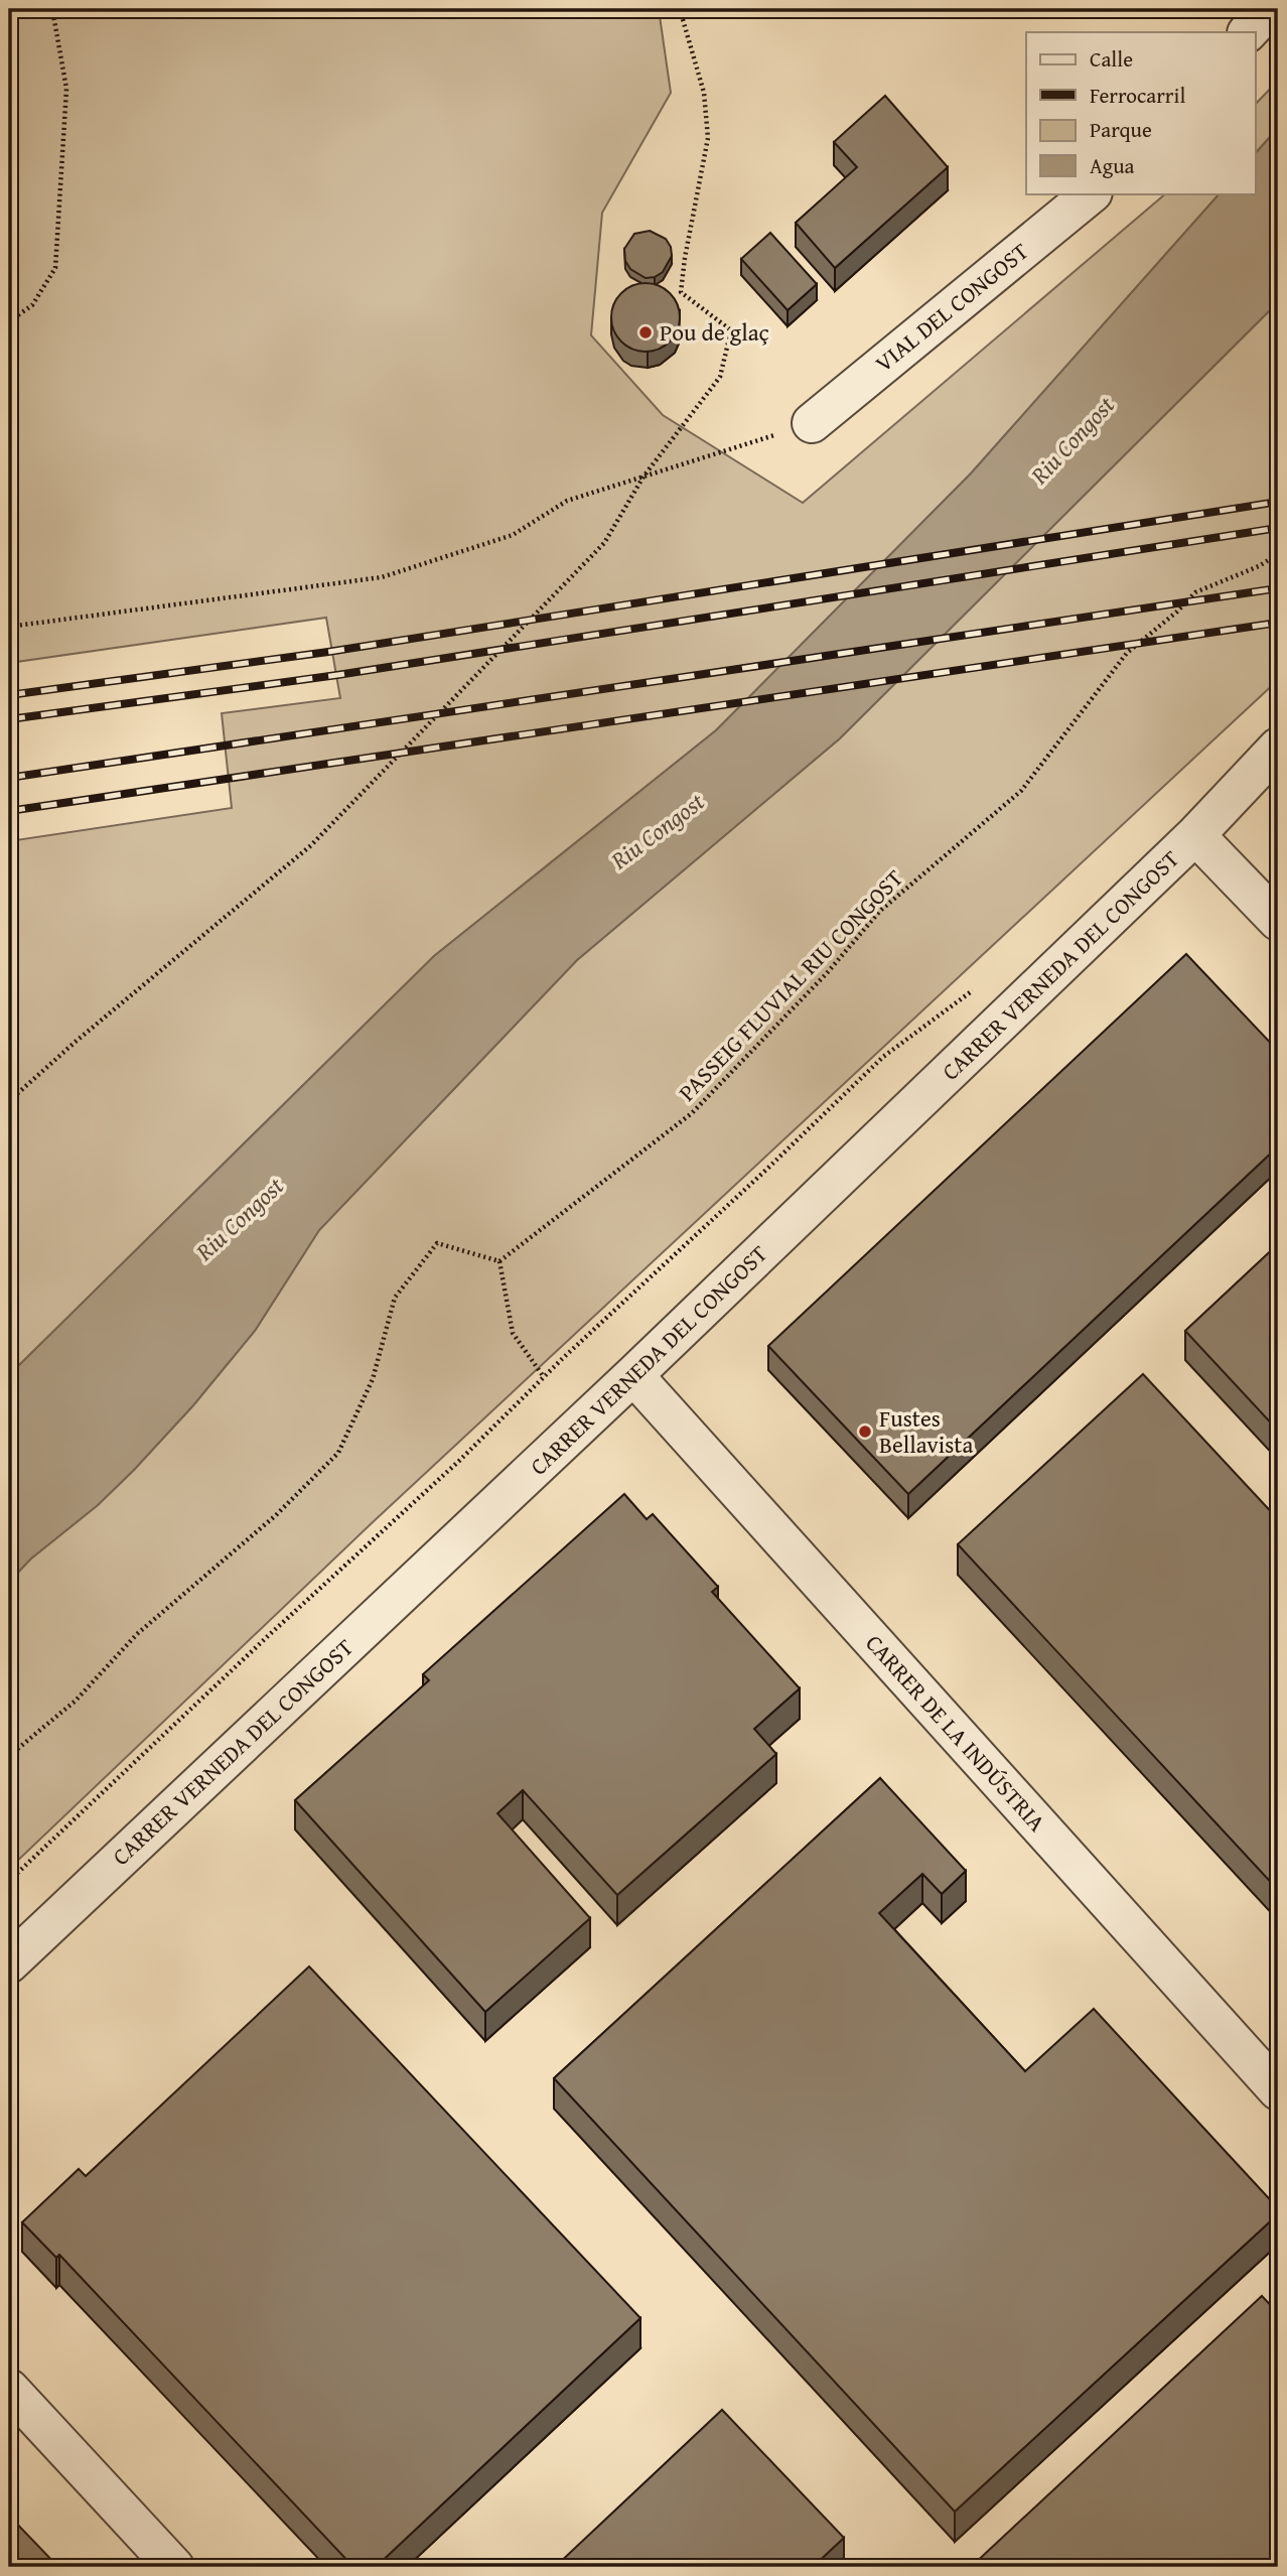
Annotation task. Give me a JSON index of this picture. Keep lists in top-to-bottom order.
{
  "streets": {
    "street": ["VIAL DEL CONGOST", "CARRER VERNEDA DEL CONGOST", "CARRER DE LA INDÚSTRIA"],
    "path": ["PASSEIG FLUVIAL RIU CONGOST"]
  },
  "crossings": [
    ["CARRER VERNEDA DEL CONGOST", "CARRER DE LA INDÚSTRIA"]
  ],
  "water": ["Riu Congost"],
  "places": ["Pou de glaç", "Fustes Bellavista"],
  "legend": [
    "Calle",
    "Ferrocarril",
    "Parque",
    "Agua"
  ]
}
